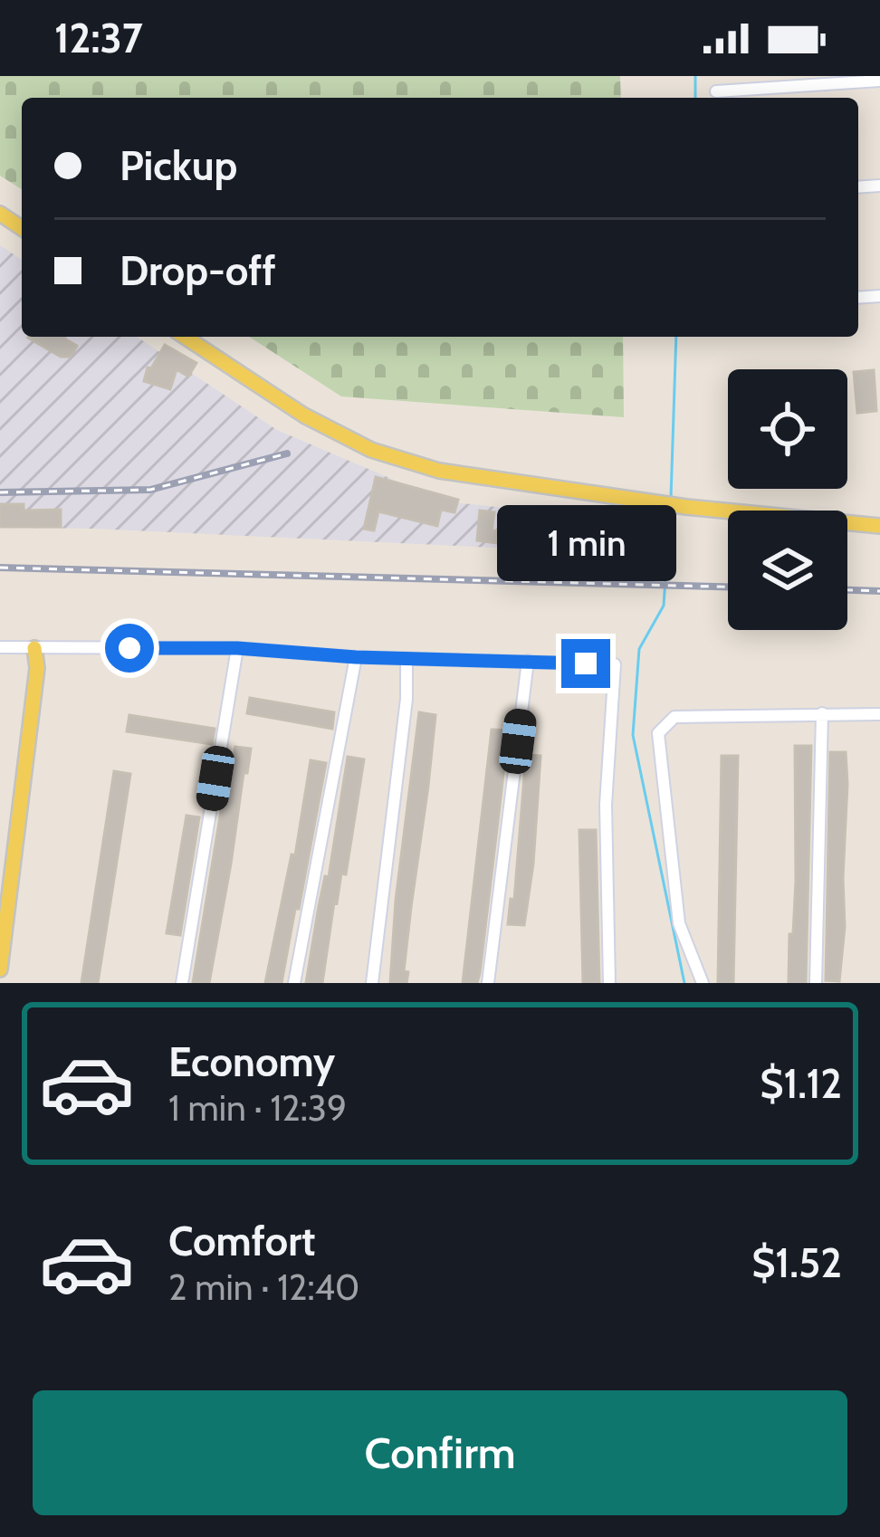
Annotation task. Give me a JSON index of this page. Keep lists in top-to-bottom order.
{
  "page": {
    "status": "12:37",
    "banner": ["Pickup", "Drop-off"],
    "bubble": "1 min",
    "list": [
      {
        "name": "Economy",
        "note": "1 min · 12:39",
        "value": "$1.12"
      },
      {
        "name": "Comfort",
        "note": "2 min · 12:40",
        "value": "$1.52"
      }
    ],
    "buttons": "Confirm"
  }
}
